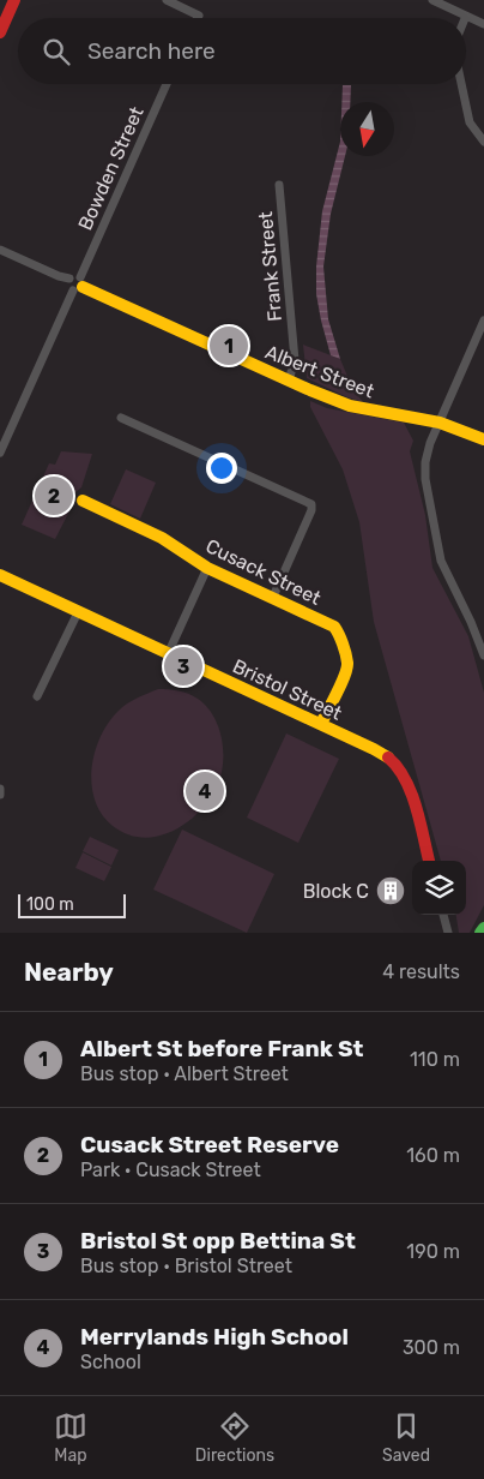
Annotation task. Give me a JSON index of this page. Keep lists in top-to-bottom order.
{
  "streets": {
    "street": [
      "Bowden Street",
      "Frank Street",
      "Albert Street",
      "Cusack Street",
      "Bristol Street"
    ]
  },
  "crossings": [
    ["Bowden Street", "Albert Street"],
    ["Frank Street", "Albert Street"],
    ["Cusack Street", "Bristol Street"]
  ],
  "places": {
    "building": ["Block C"]
  },
  "scale_bar": "100 m",
  "north": "bottom",
  "page": {
    "search": "Search here",
    "pins": [
      "1",
      "2",
      "3",
      "4"
    ],
    "scale": "100 m",
    "heading": ["Nearby", "4 results"],
    "list": [
      {
        "mark": "1",
        "name": "Albert St before Frank St",
        "note": "Bus stop · Albert Street",
        "value": "110 m"
      },
      {
        "mark": "2",
        "name": "Cusack Street Reserve",
        "note": "Park · Cusack Street",
        "value": "160 m"
      },
      {
        "mark": "3",
        "name": "Bristol St opp Bettina St",
        "note": "Bus stop · Bristol Street",
        "value": "190 m"
      },
      {
        "mark": "4",
        "name": "Merrylands High School",
        "note": "School",
        "value": "300 m"
      }
    ],
    "nav": ["Map", "Directions", "Saved"]
  }
}
